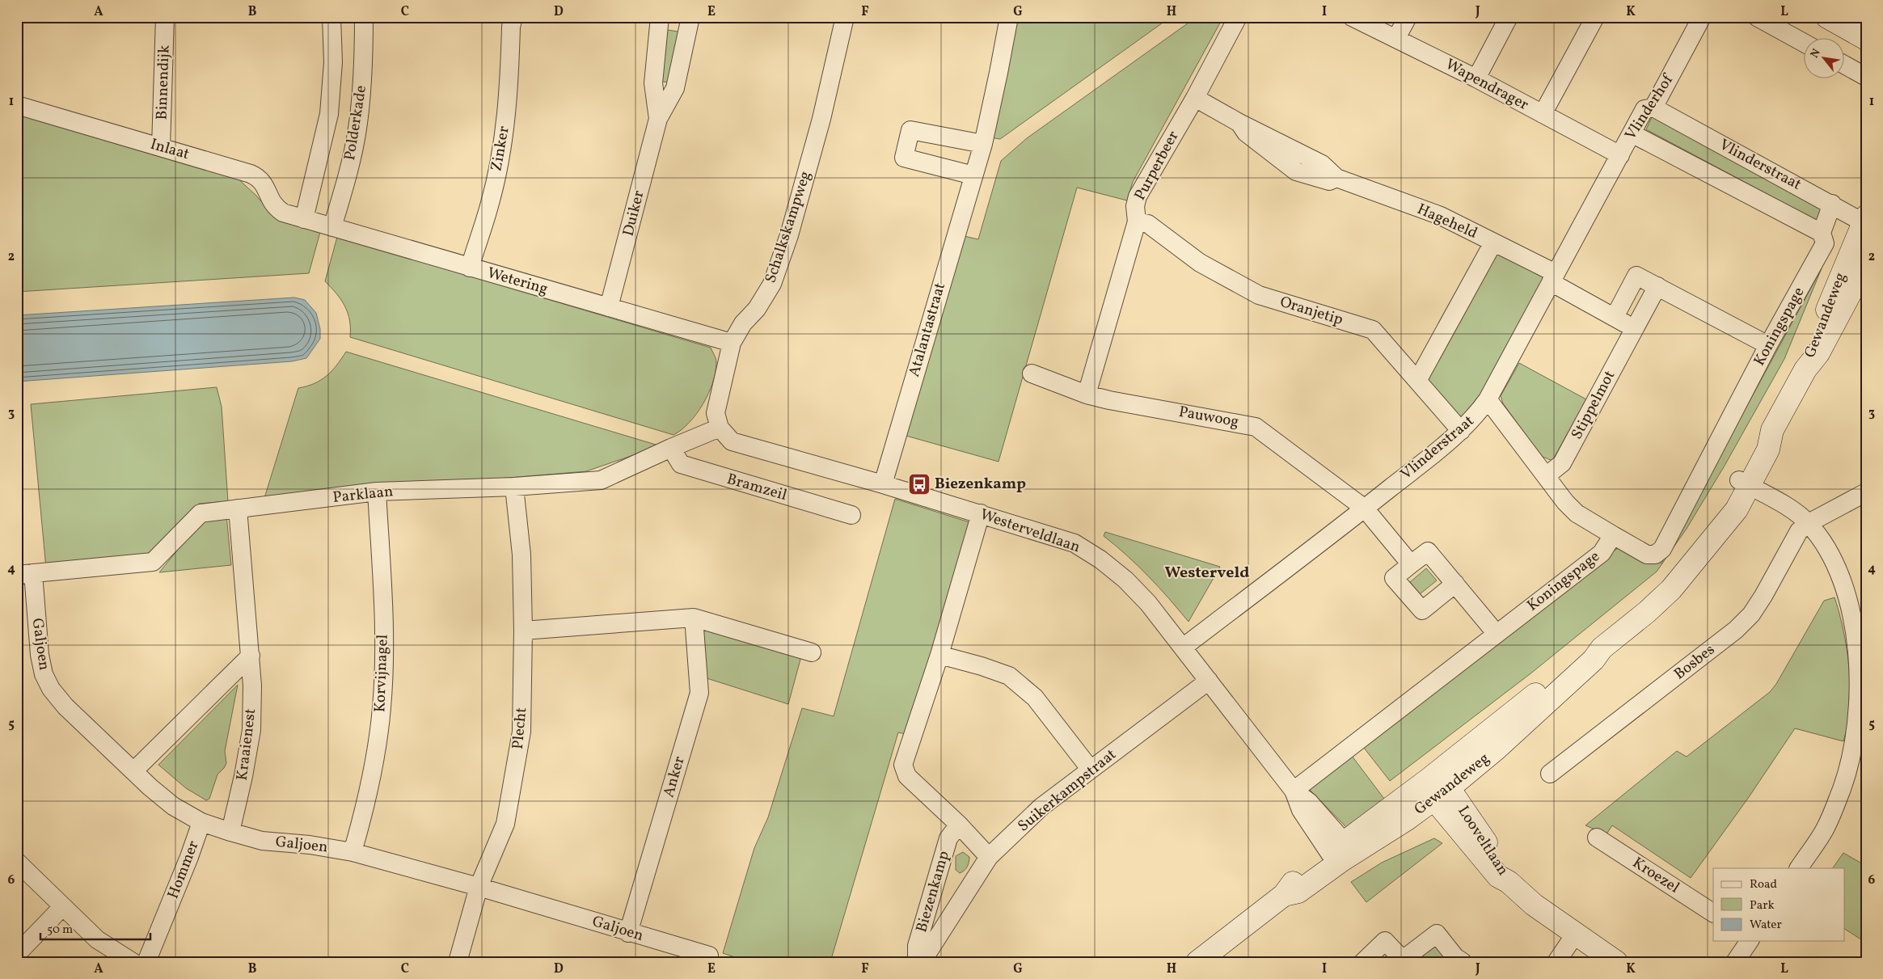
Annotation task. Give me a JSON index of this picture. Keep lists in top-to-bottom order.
{
  "streets": {
    "street": [
      "Binnendijk",
      "Wapendrager",
      "Vlinderhof",
      "Polderkade",
      "Zinker",
      "Inlaat",
      "Vlinderstraat",
      "Purperbeer",
      "Duiker",
      "Hageheld",
      "Schalkskampweg",
      "Wetering",
      "Oranjetip",
      "Gewandeweg",
      "Koningspage",
      "Atalantastraat",
      "Stippelmot",
      "Pauwoog",
      "Bramzeil",
      "Parklaan",
      "Westerveldlaan",
      "Galjoen",
      "Bosbes",
      "Korvijnagel",
      "Plecht",
      "Kraaienest",
      "Anker",
      "Suikerkampstraat",
      "Looveltlaan",
      "Hommer",
      "Kroezel",
      "Biezenkamp"
    ]
  },
  "crossings": [
    ["Binnendijk", "Inlaat"],
    ["Wapendrager", "Vlinderhof"],
    ["Wapendrager", "Vlinderstraat"],
    ["Vlinderhof", "Vlinderstraat"],
    ["Polderkade", "Inlaat"],
    ["Polderkade", "Wetering"],
    ["Zinker", "Wetering"],
    ["Inlaat", "Wetering"],
    ["Vlinderstraat", "Hageheld"],
    ["Vlinderstraat", "Oranjetip"],
    ["Vlinderstraat", "Gewandeweg"],
    ["Vlinderstraat", "Koningspage"],
    ["Vlinderstraat", "Pauwoog"],
    ["Vlinderstraat", "Westerveldlaan"],
    ["Purperbeer", "Hageheld"],
    ["Purperbeer", "Oranjetip"],
    ["Purperbeer", "Pauwoog"],
    ["Duiker", "Wetering"],
    ["Schalkskampweg", "Wetering"],
    ["Schalkskampweg", "Parklaan"],
    ["Schalkskampweg", "Westerveldlaan"],
    ["Gewandeweg", "Westerveldlaan"],
    ["Gewandeweg", "Looveltlaan"],
    ["Koningspage", "Westerveldlaan"],
    ["Atalantastraat", "Westerveldlaan"],
    ["Bramzeil", "Parklaan"],
    ["Parklaan", "Westerveldlaan"],
    ["Parklaan", "Galjoen"],
    ["Parklaan", "Korvijnagel"],
    ["Parklaan", "Plecht"],
    ["Parklaan", "Kraaienest"],
    ["Westerveldlaan", "Suikerkampstraat"],
    ["Galjoen", "Korvijnagel"],
    ["Galjoen", "Plecht"],
    ["Galjoen", "Kraaienest"],
    ["Galjoen", "Anker"],
    ["Galjoen", "Hommer"]
  ],
  "districts": ["Westerveld"],
  "places": {
    "bus stop": ["Biezenkamp"]
  },
  "legend": ["Road", "Park", "Water"],
  "scale_bar": "50 m",
  "north": "top left",
  "grid": {
    "columns": [
      "A",
      "B",
      "C",
      "D",
      "E",
      "F",
      "G",
      "H",
      "I",
      "J",
      "K",
      "L"
    ],
    "rows": [
      "1",
      "2",
      "3",
      "4",
      "5",
      "6"
    ]
  }
}
